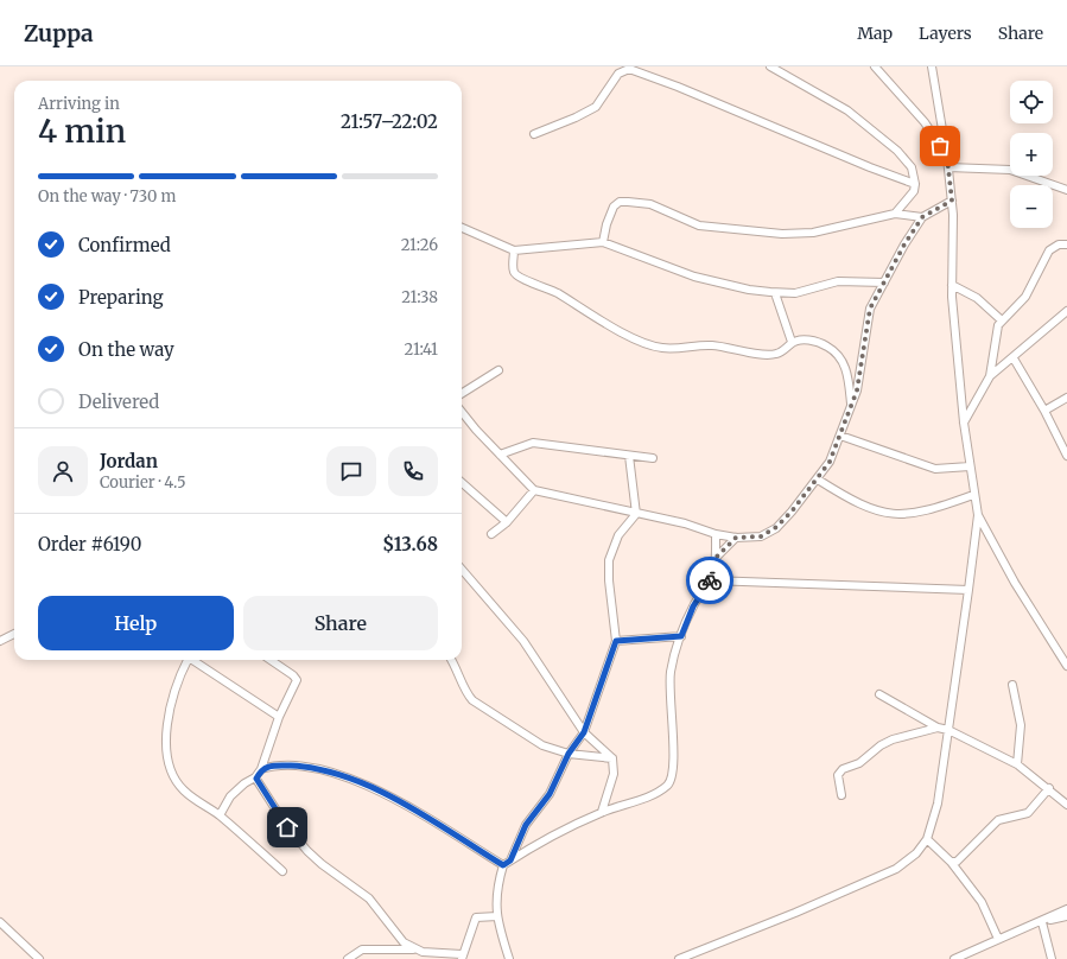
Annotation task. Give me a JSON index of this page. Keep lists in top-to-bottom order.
{
  "page": {
    "header": "Zuppa",
    "nav": ["Map", "Layers", "Share"],
    "map_buttons": ["+", "−"],
    "heading": ["4 min", "Arriving in", "21:57–22:02"],
    "panel": [
      "Jordan",
      "Courier · 4.5",
      "Order #6190",
      "$13.68"
    ],
    "bar": "On the way · 730 m",
    "list": [
      ["Confirmed", "21:26"],
      ["Preparing", "21:38"],
      ["On the way", "21:41"],
      "Delivered"
    ],
    "buttons": ["Help", "Share"]
  }
}
